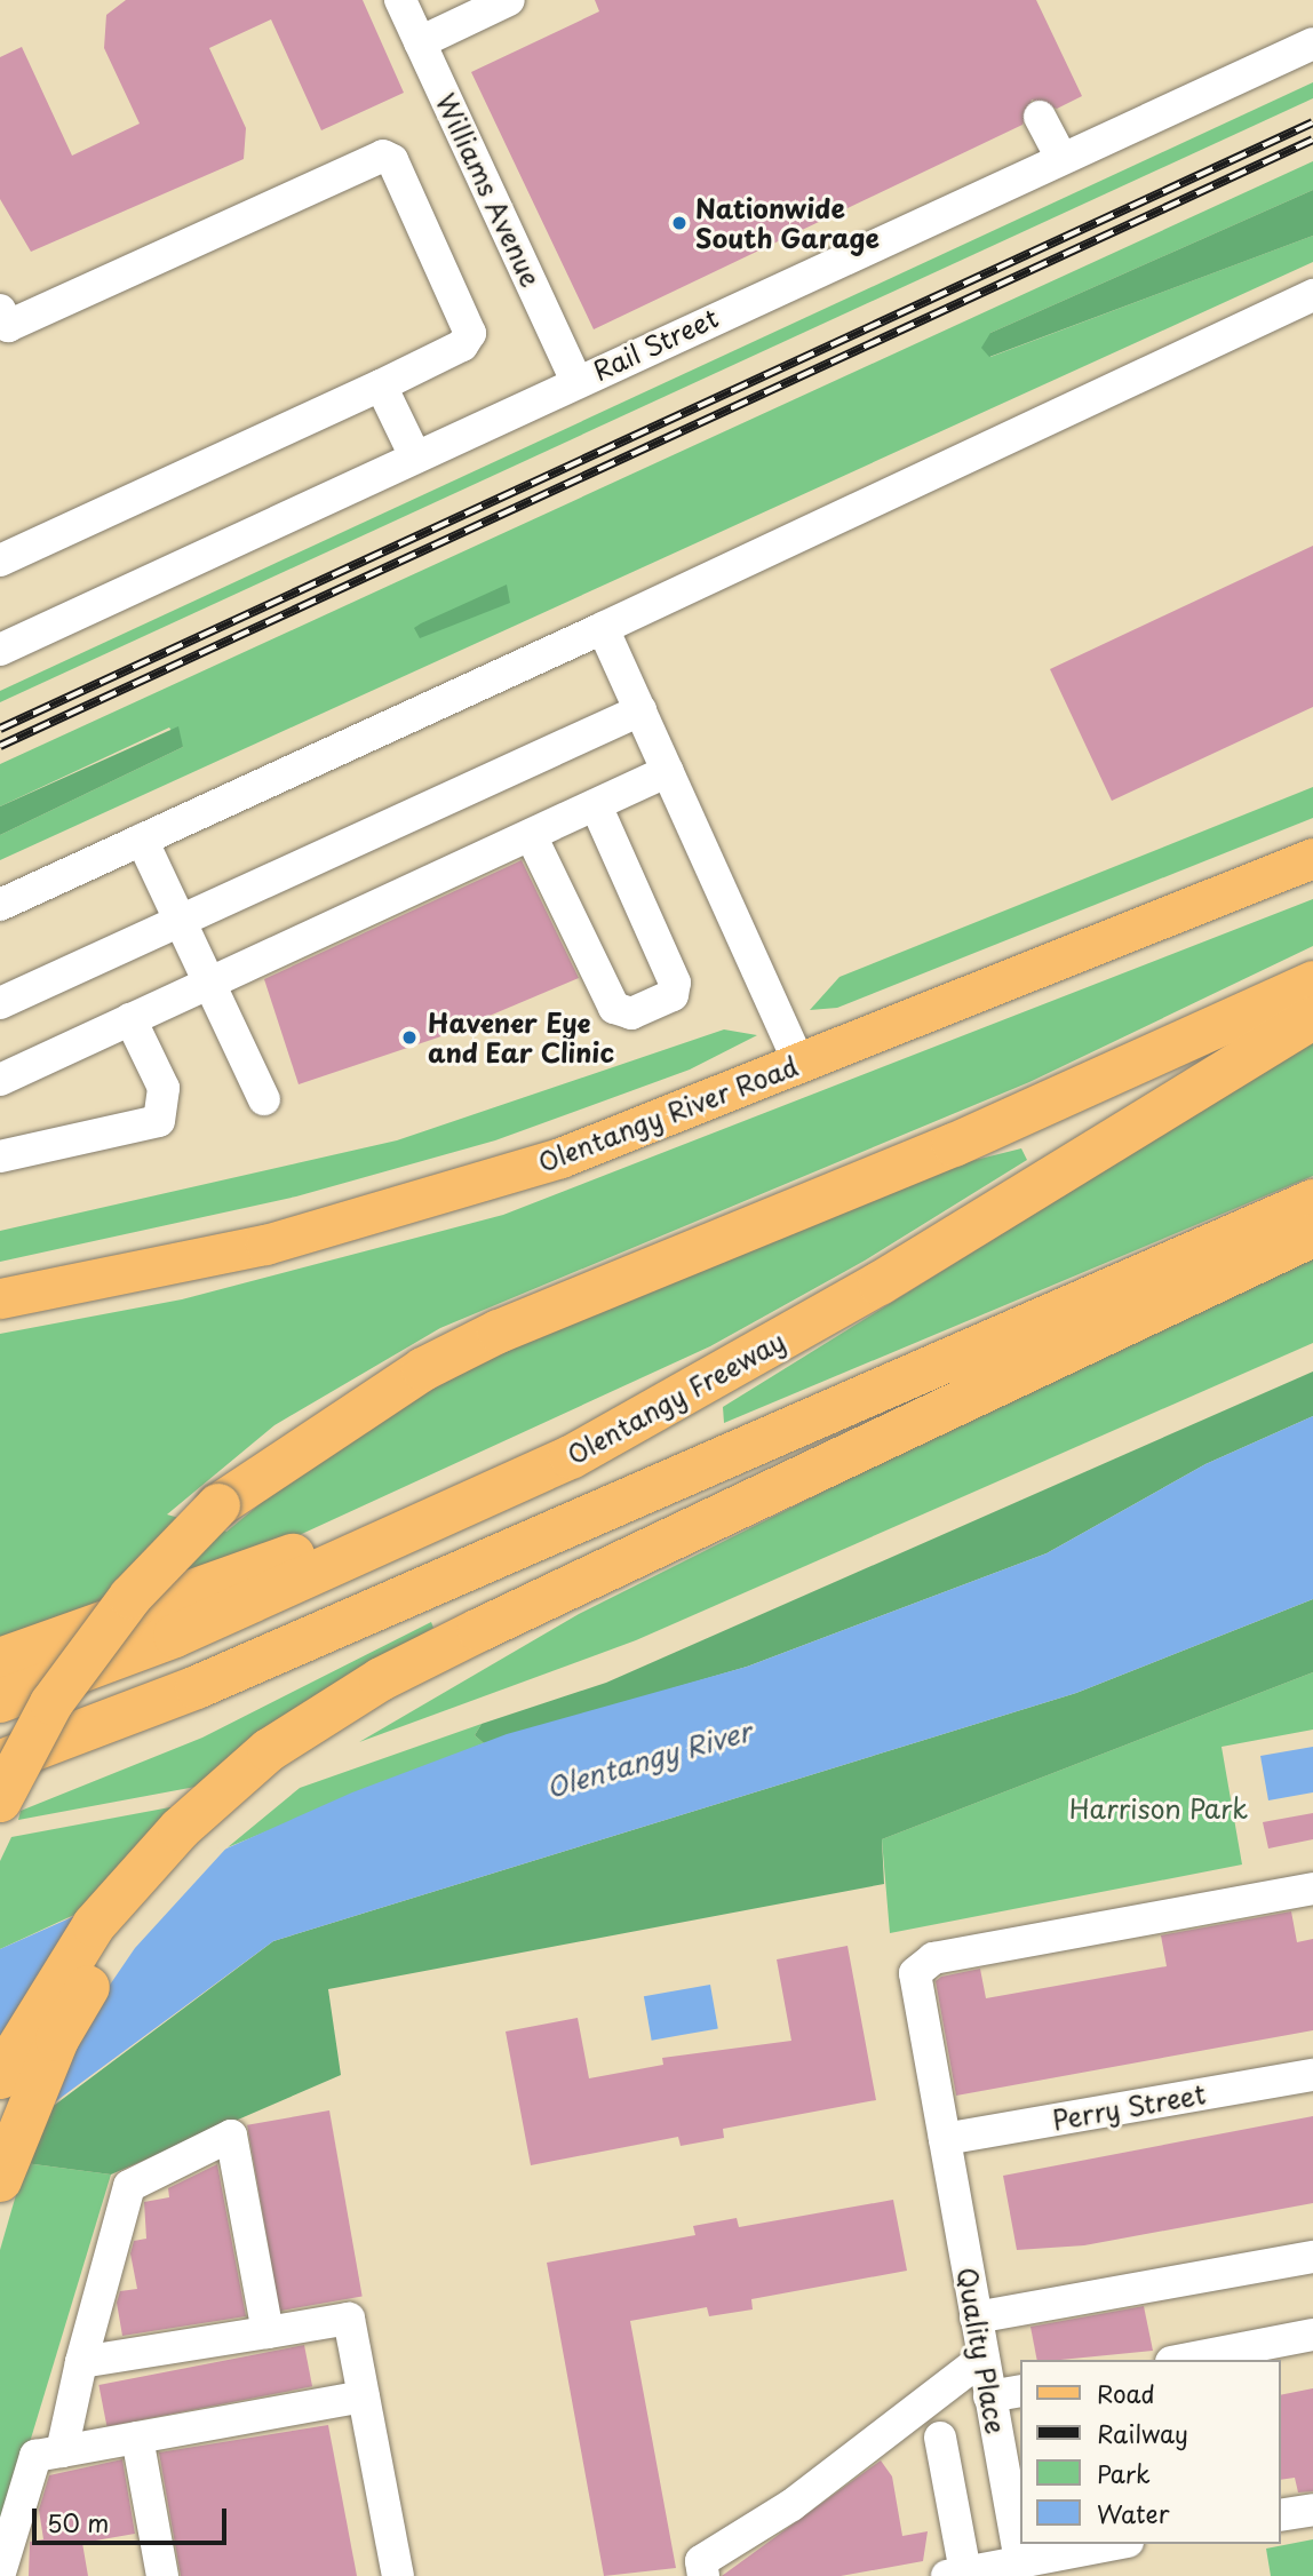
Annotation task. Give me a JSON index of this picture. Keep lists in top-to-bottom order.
{
  "streets": {
    "highway": ["Olentangy Freeway"],
    "main road": ["Olentangy River Road"],
    "street": [
      "Williams Avenue",
      "Rail Street",
      "Perry Street",
      "Quality Place"
    ]
  },
  "crossings": [
    ["Williams Avenue", "Rail Street"],
    ["Perry Street", "Quality Place"]
  ],
  "water": ["Olentangy River"],
  "parks": ["Harrison Park"],
  "places": ["Nationwide South Garage", "Havener Eye and Ear Clinic"],
  "legend": [
    "Road",
    "Railway",
    "Park",
    "Water"
  ],
  "scale_bar": "50 m"
}
